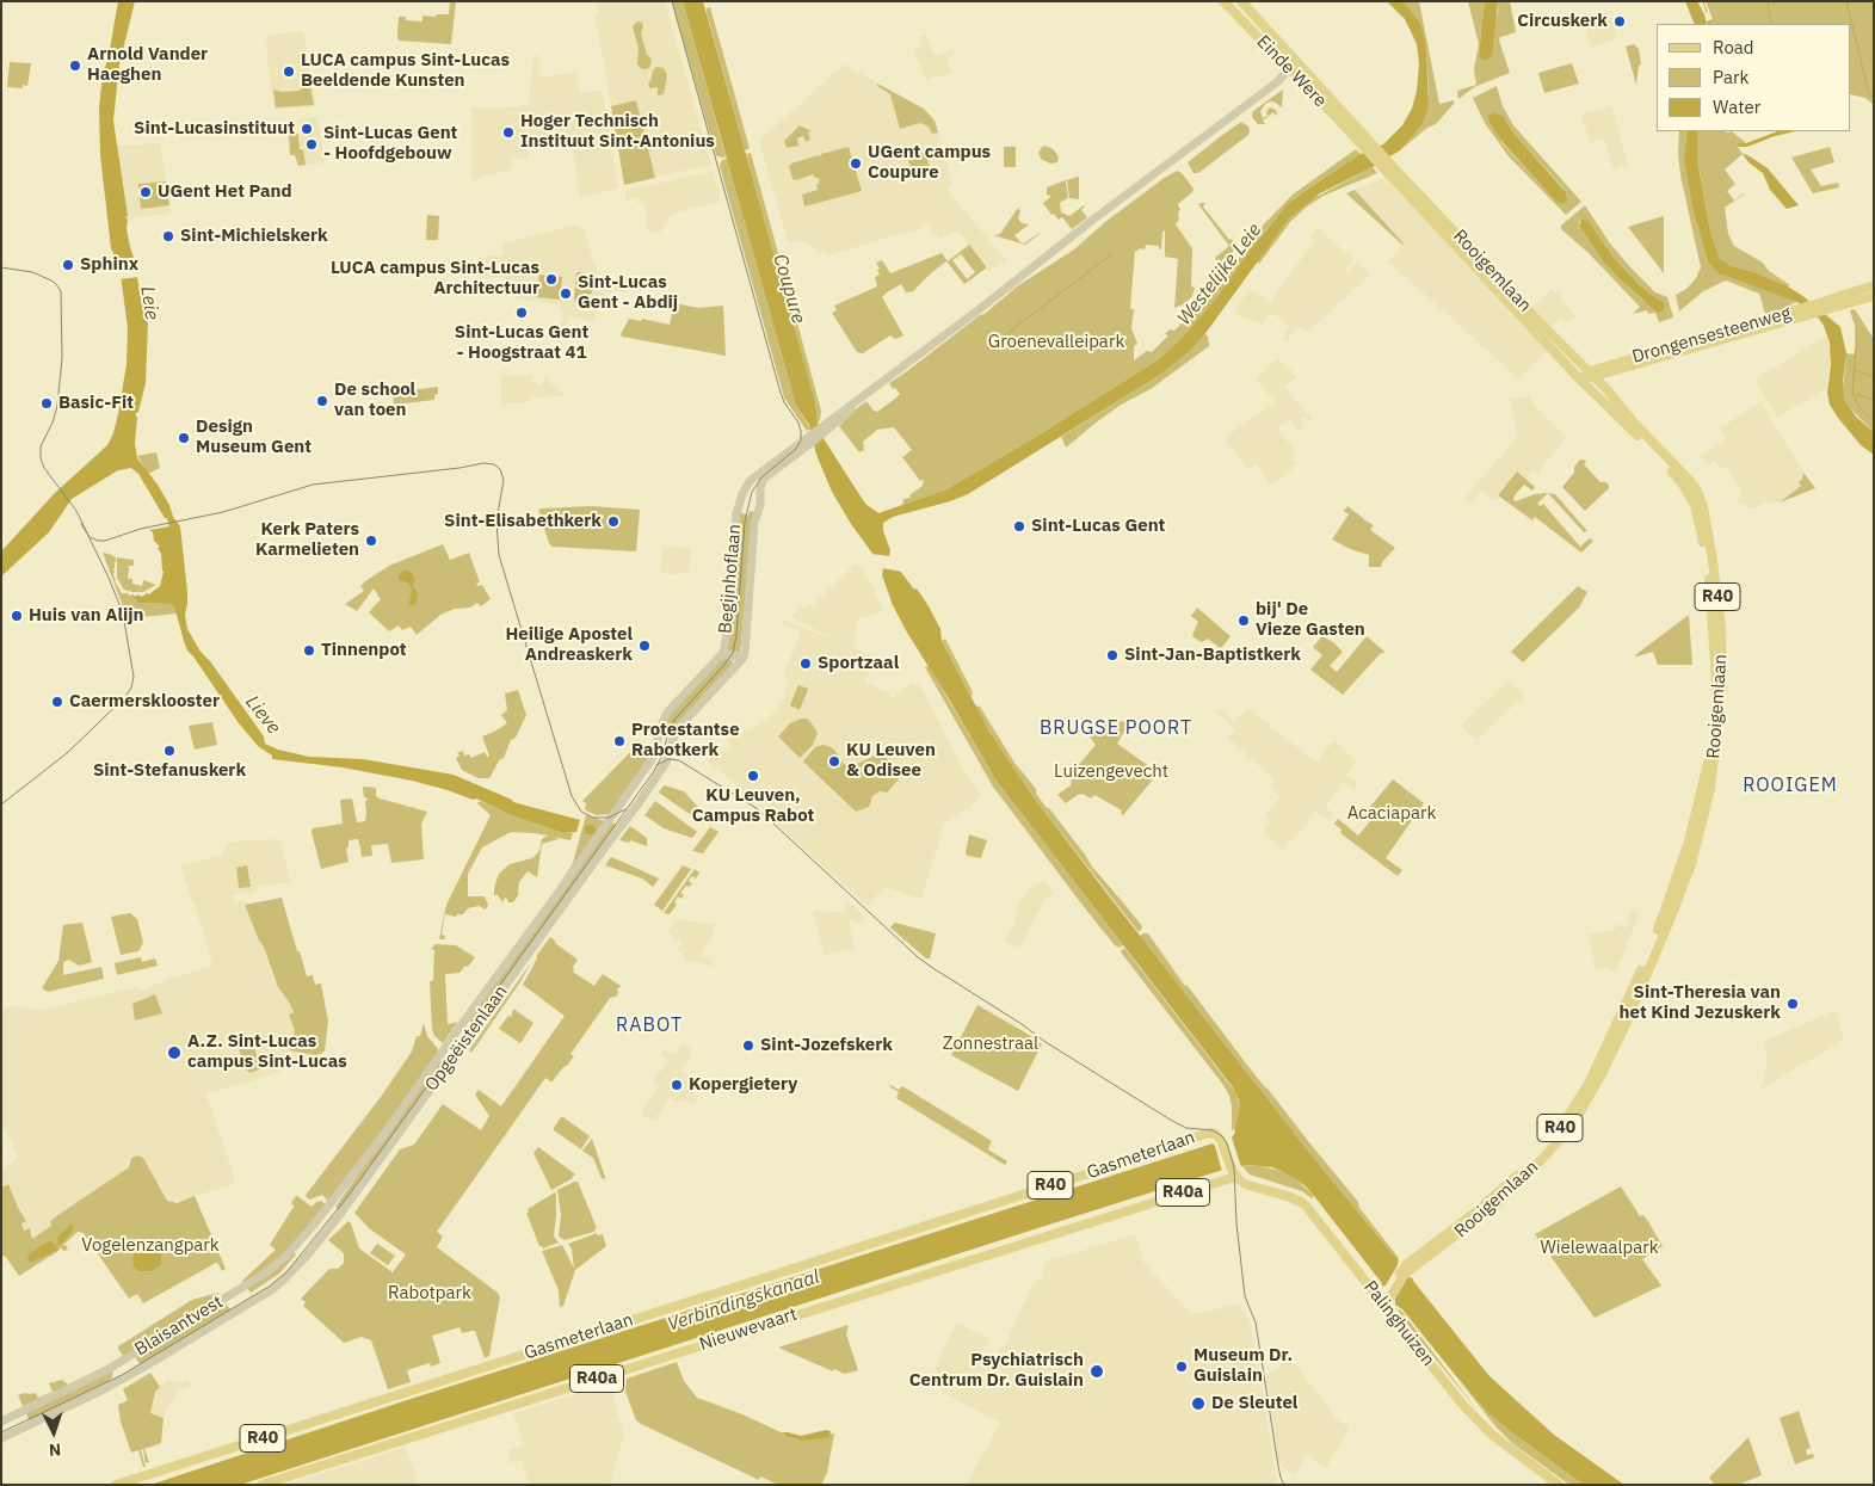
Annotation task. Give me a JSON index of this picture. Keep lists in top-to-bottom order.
{
  "streets": {
    "main road": [
      "Einde Were",
      "Rooigemlaan",
      "Drongensesteenweg",
      "Begijnhoflaan",
      "R40",
      "Opgeëistenlaan",
      "Gasmeterlaan",
      "R40a",
      "Palinghuizen",
      "Blaisantvest",
      "Nieuwevaart"
    ]
  },
  "crossings": [
    ["Einde Were", "Rooigemlaan"],
    ["Rooigemlaan", "Drongensesteenweg"],
    ["Rooigemlaan", "Palinghuizen"],
    ["Begijnhoflaan", "Opgeëistenlaan"],
    ["Opgeëistenlaan", "Blaisantvest"],
    ["Gasmeterlaan", "Palinghuizen"],
    ["Gasmeterlaan", "Nieuwevaart"],
    ["Palinghuizen", "Nieuwevaart"]
  ],
  "districts": ["BRUGSE POORT", "ROOIGEM", "RABOT"],
  "water": [
    "Westelijke Leie",
    "Coupure",
    "Leie",
    "Lieve",
    "Verbindingskanaal"
  ],
  "parks": [
    "Groenevalleipark",
    "Luizengevecht",
    "Acaciapark",
    "Zonnestraal",
    "Vogelenzangpark",
    "Wielewaalpark",
    "Rabotpark"
  ],
  "places": [
    "Circuskerk",
    "Arnold Vander Haeghen",
    "LUCA campus Sint-Lucas Beeldende Kunsten",
    "Sint-Lucasinstituut",
    "Hoger Technisch Instituut Sint-Antonius",
    "Sint-Lucas Gent - Hoofdgebouw",
    "UGent campus Coupure",
    "UGent Het Pand",
    "Sint-Michielskerk",
    "Sphinx",
    "LUCA campus Sint-Lucas Architectuur",
    "Sint-Lucas Gent - Abdij",
    "Sint-Lucas Gent - Hoogstraat 41",
    "De school van toen",
    "Basic-Fit",
    "Design Museum Gent",
    "Sint-Elisabethkerk",
    "Sint-Lucas Gent",
    "Kerk Paters Karmelieten",
    "Huis van Alijn",
    "bij' De Vieze Gasten",
    "Heilige Apostel Andreaskerk",
    "Tinnenpot",
    "Sint-Jan-Baptistkerk",
    "Sportzaal",
    "Caermersklooster",
    "Protestantse Rabotkerk",
    "Sint-Stefanuskerk",
    "KU Leuven & Odisee",
    "KU Leuven, Campus Rabot",
    "Sint-Theresia van het Kind Jezuskerk",
    "Sint-Jozefskerk",
    "A.Z. Sint-Lucas campus Sint-Lucas",
    "Kopergietery",
    "Museum Dr. Guislain",
    "Psychiatrisch Centrum Dr. Guislain",
    "De Sleutel"
  ],
  "legend": ["Road", "Park", "Water"],
  "north": "bottom"
}
